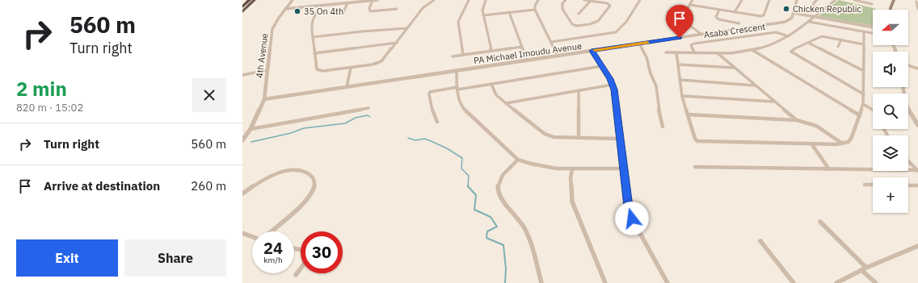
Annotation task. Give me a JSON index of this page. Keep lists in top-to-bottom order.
{
  "streets": {
    "street": ["Asaba Crescent", "PA Michael Imoudu Avenue", "4th Avenue"]
  },
  "crossings": [
    ["PA Michael Imoudu Avenue", "4th Avenue"]
  ],
  "places": ["Chicken Republic", "35 On 4th"],
  "north": "left",
  "page": {
    "turn": ["560 m", "Turn right"],
    "map_buttons": "+",
    "heading": ["2 min", "820 m · 15:02"],
    "list": [
      {
        "name": "Turn right",
        "value": "560 m"
      },
      {
        "name": "Arrive at destination",
        "value": "260 m"
      }
    ],
    "speed": "24 km/h",
    "limit": "30",
    "buttons": ["Exit", "Share"]
  }
}
